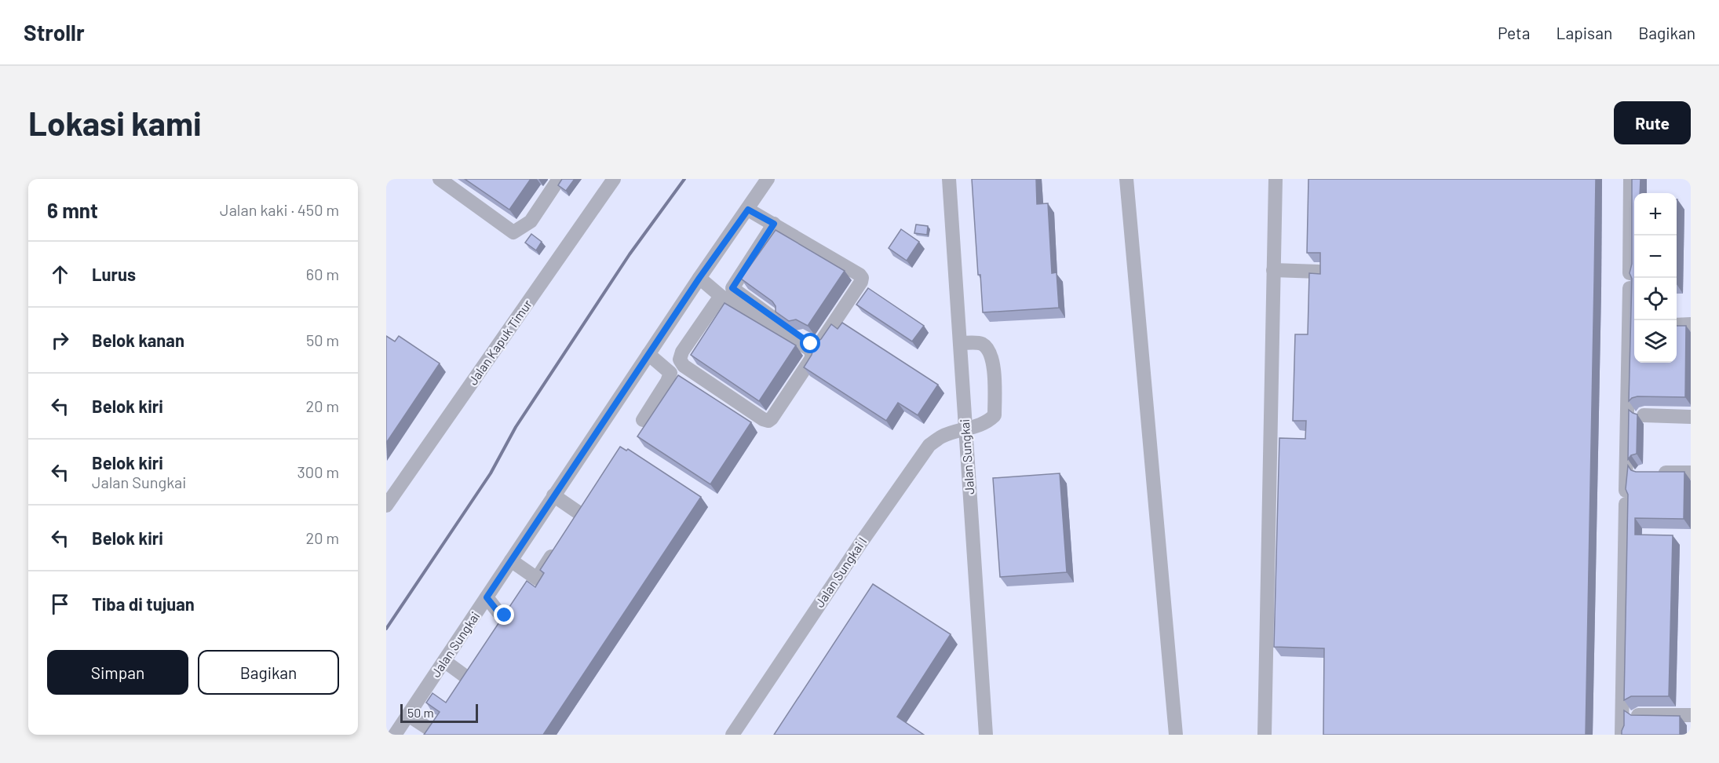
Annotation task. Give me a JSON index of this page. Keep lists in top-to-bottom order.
{
  "streets": {
    "street": ["Jalan Kapuk Timur", "Jalan Sungkai", "Jalan Sungkai I"]
  },
  "crossings": [
    ["Jalan Sungkai", "Jalan Sungkai I"]
  ],
  "scale_bar": "50 m",
  "page": {
    "header": "Strollr",
    "nav": ["Peta", "Lapisan", "Bagikan"],
    "buttons": [
      "Rute",
      ["Simpan", "Bagikan"]
    ],
    "title": "Lokasi kami",
    "heading": ["6 mnt", "Jalan kaki · 450 m"],
    "map_buttons": ["+", "−"],
    "list": [
      ["Lurus", "60 m"],
      ["Belok kanan", "50 m"],
      ["Belok kiri", "20 m"],
      ["Belok kiri", "Jalan Sungkai", "300 m"],
      ["Belok kiri", "20 m"],
      "Tiba di tujuan"
    ],
    "scale": "50 m"
  }
}
